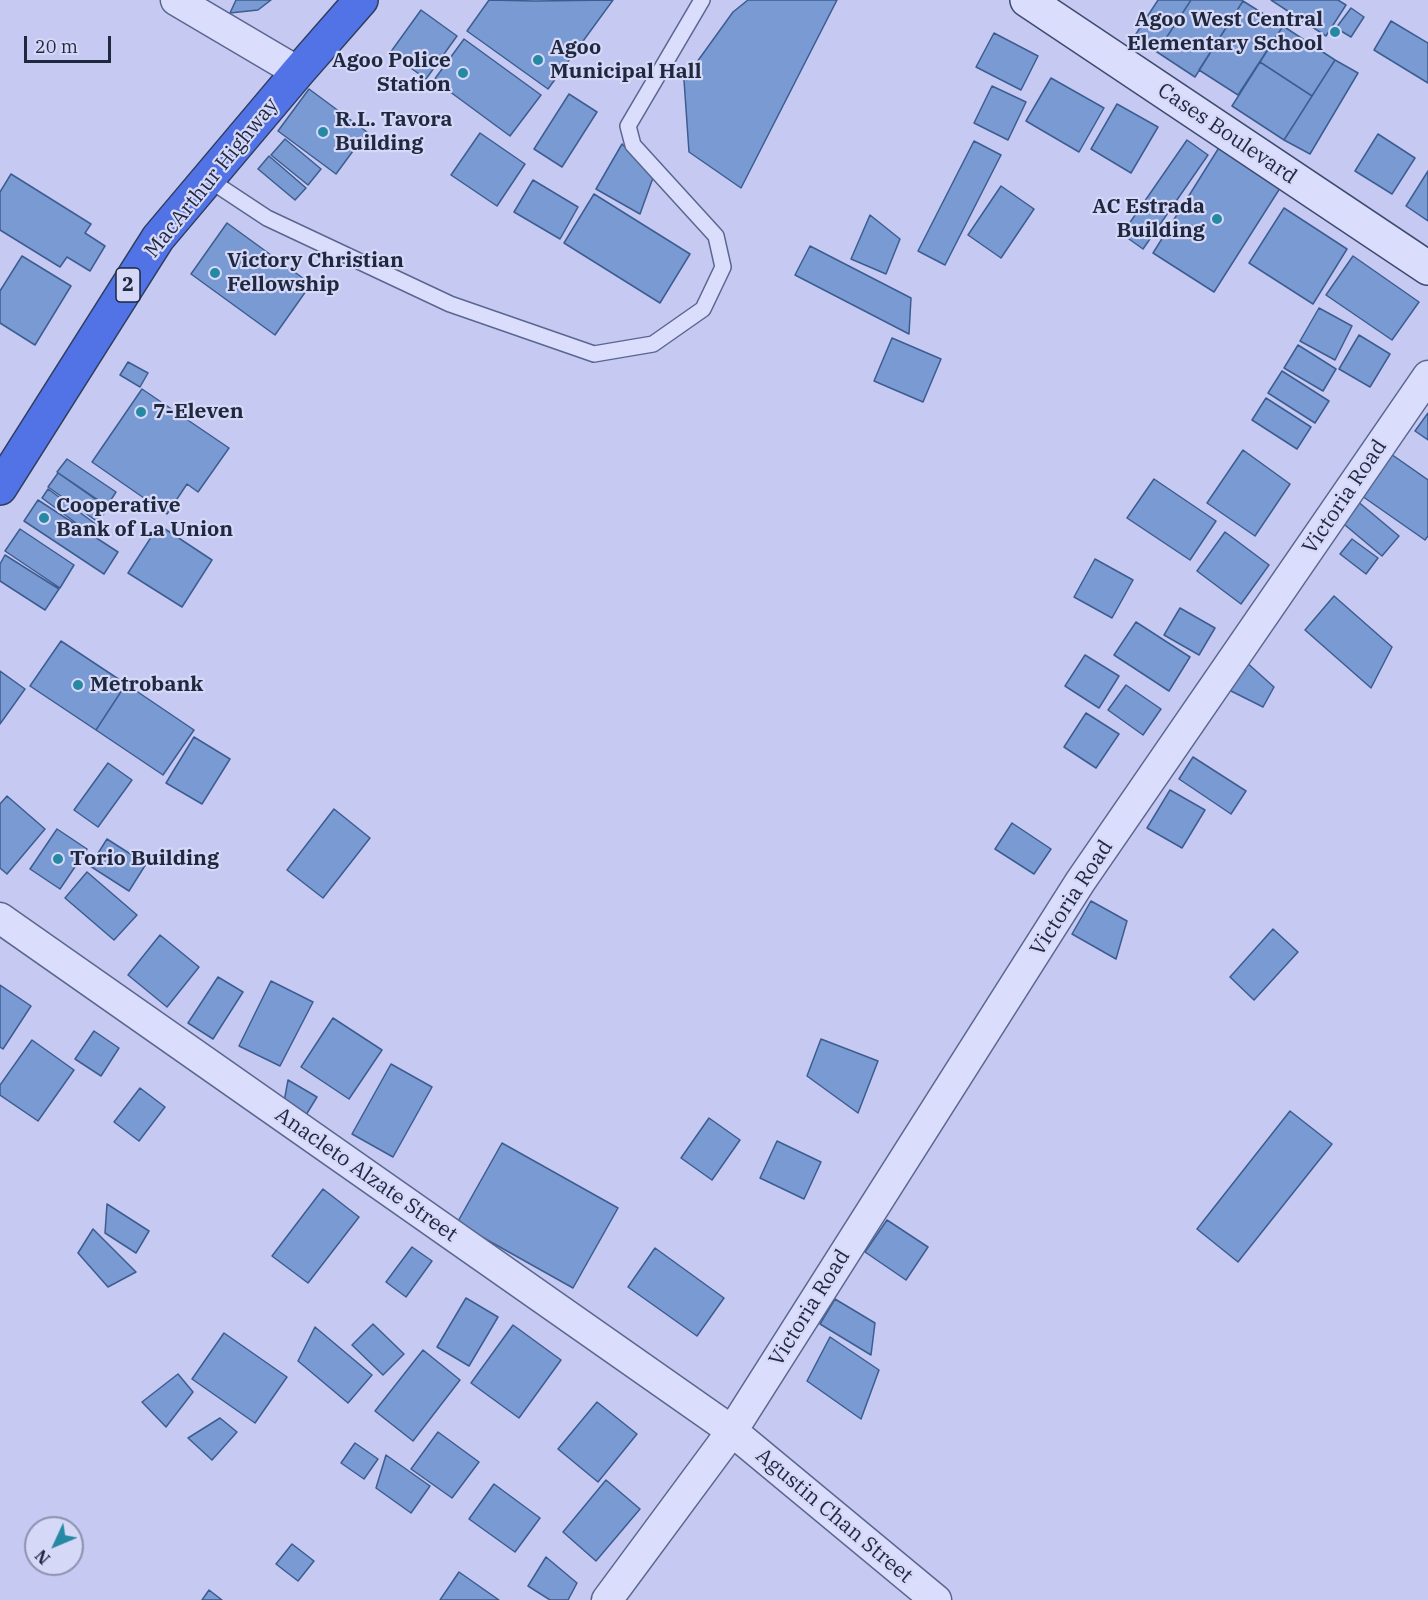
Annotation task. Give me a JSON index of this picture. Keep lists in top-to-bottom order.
{
  "streets": {
    "highway": ["MacArthur Highway", "2"],
    "street": [
      "Cases Boulevard",
      "Victoria Road",
      "Anacleto Alzate Street",
      "Agustin Chan Street"
    ]
  },
  "crossings": [
    ["Victoria Road", "Anacleto Alzate Street"],
    ["Victoria Road", "Agustin Chan Street"],
    ["Anacleto Alzate Street", "Agustin Chan Street"]
  ],
  "places": [
    "Agoo West Central Elementary School",
    "Agoo Municipal Hall",
    "Agoo Police Station",
    "R.L. Tavora Building",
    "AC Estrada Building",
    "Victory Christian Fellowship",
    "7-Eleven",
    "Cooperative Bank of La Union",
    "Metrobank",
    "Torio Building"
  ],
  "scale_bar": "20 m",
  "north": "bottom left"
}
